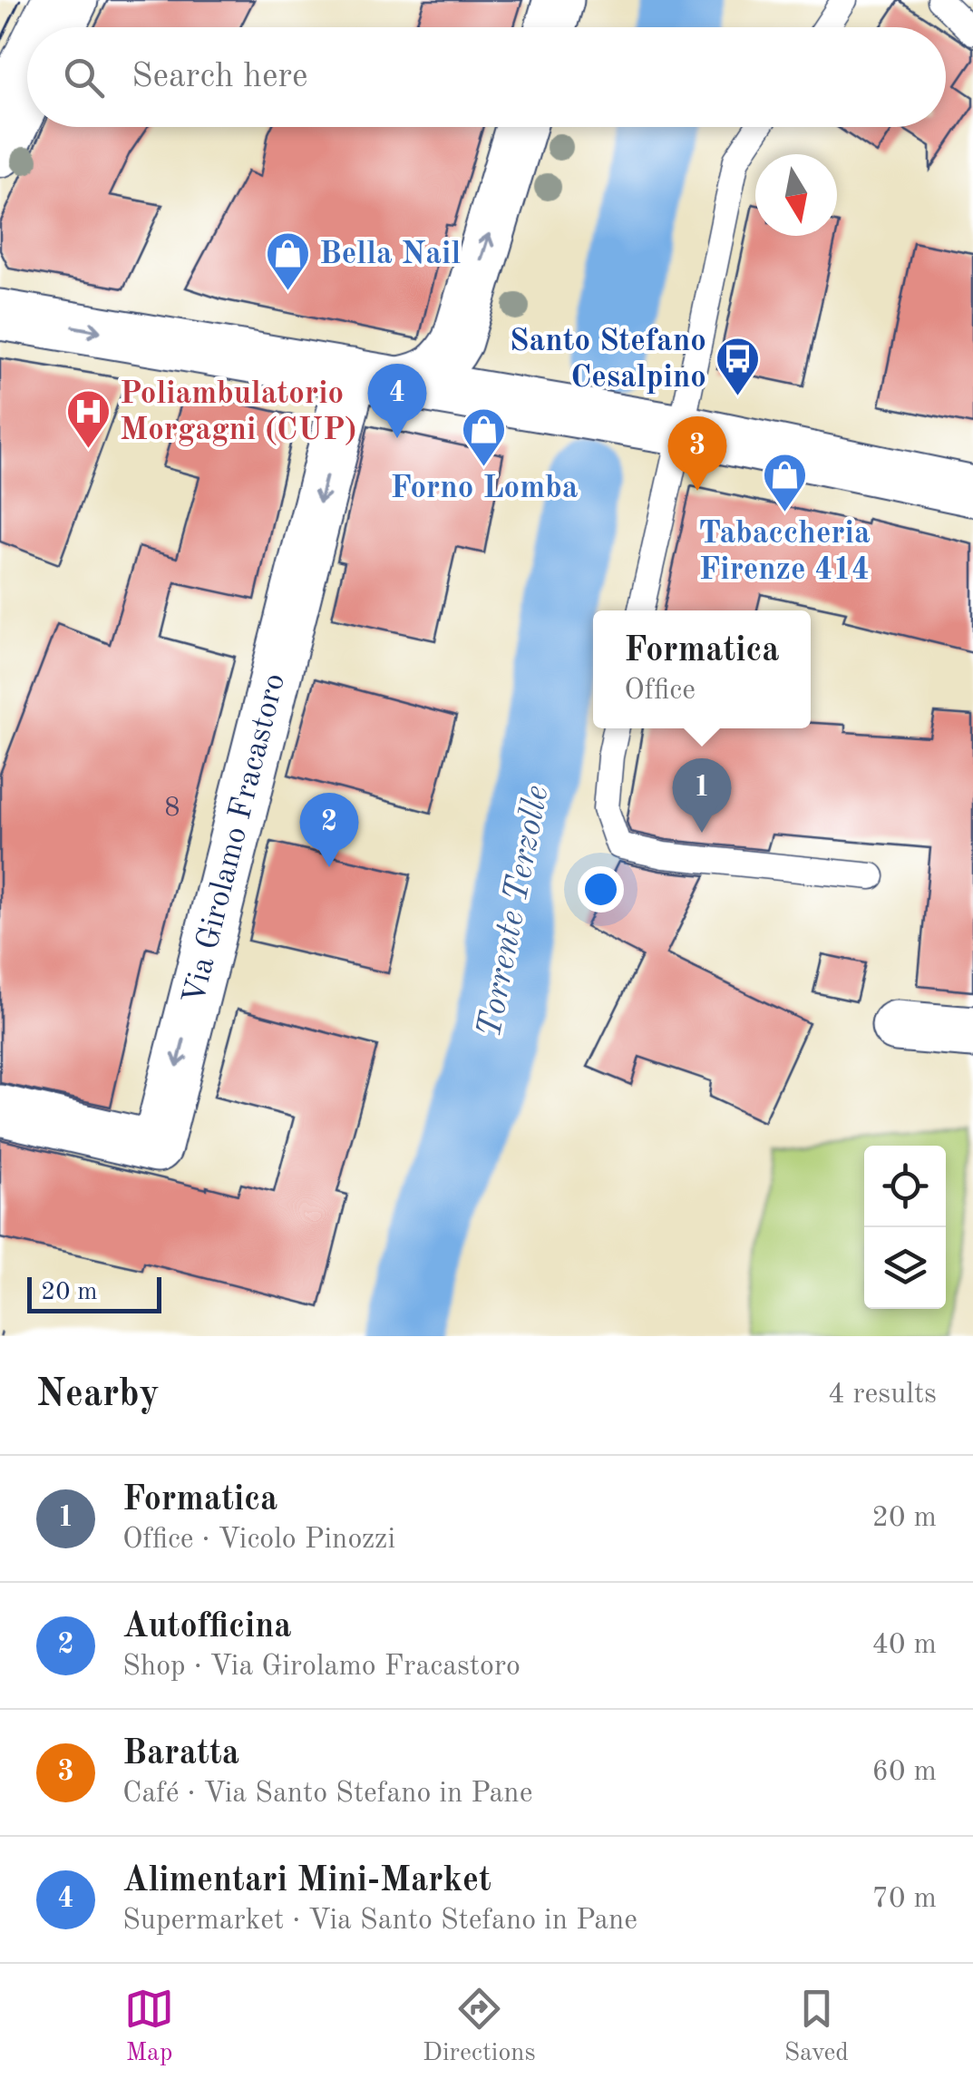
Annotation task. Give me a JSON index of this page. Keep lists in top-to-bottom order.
{
  "streets": {
    "street": ["Via Girolamo Fracastoro"]
  },
  "one_way": ["Via Girolamo Fracastoro"],
  "water": ["Torrente Terzolle"],
  "places": {
    "shop": ["Bella Nail", "Forno Lomba", "Tabaccheria Firenze 414"],
    "bus stop": ["Santo Stefano Cesalpino"],
    "hospital": ["Poliambulatorio Morgagni (CUP)"]
  },
  "house_numbers": ["8"],
  "scale_bar": "20 m",
  "north": "bottom",
  "page": {
    "search": "Search here",
    "pins": [
      "4",
      "3",
      "1",
      "2"
    ],
    "popup": ["Formatica", "Office"],
    "scale": "20 m",
    "heading": ["Nearby", "4 results"],
    "list": [
      {
        "mark": "1",
        "name": "Formatica",
        "note": "Office · Vicolo Pinozzi",
        "value": "20 m"
      },
      {
        "mark": "2",
        "name": "Autofficina",
        "note": "Shop · Via Girolamo Fracastoro",
        "value": "40 m"
      },
      {
        "mark": "3",
        "name": "Baratta",
        "note": "Café · Via Santo Stefano in Pane",
        "value": "60 m"
      },
      {
        "mark": "4",
        "name": "Alimentari Mini-Market",
        "note": "Supermarket · Via Santo Stefano in Pane",
        "value": "70 m"
      }
    ],
    "nav": ["Map", "Directions", "Saved"]
  }
}
